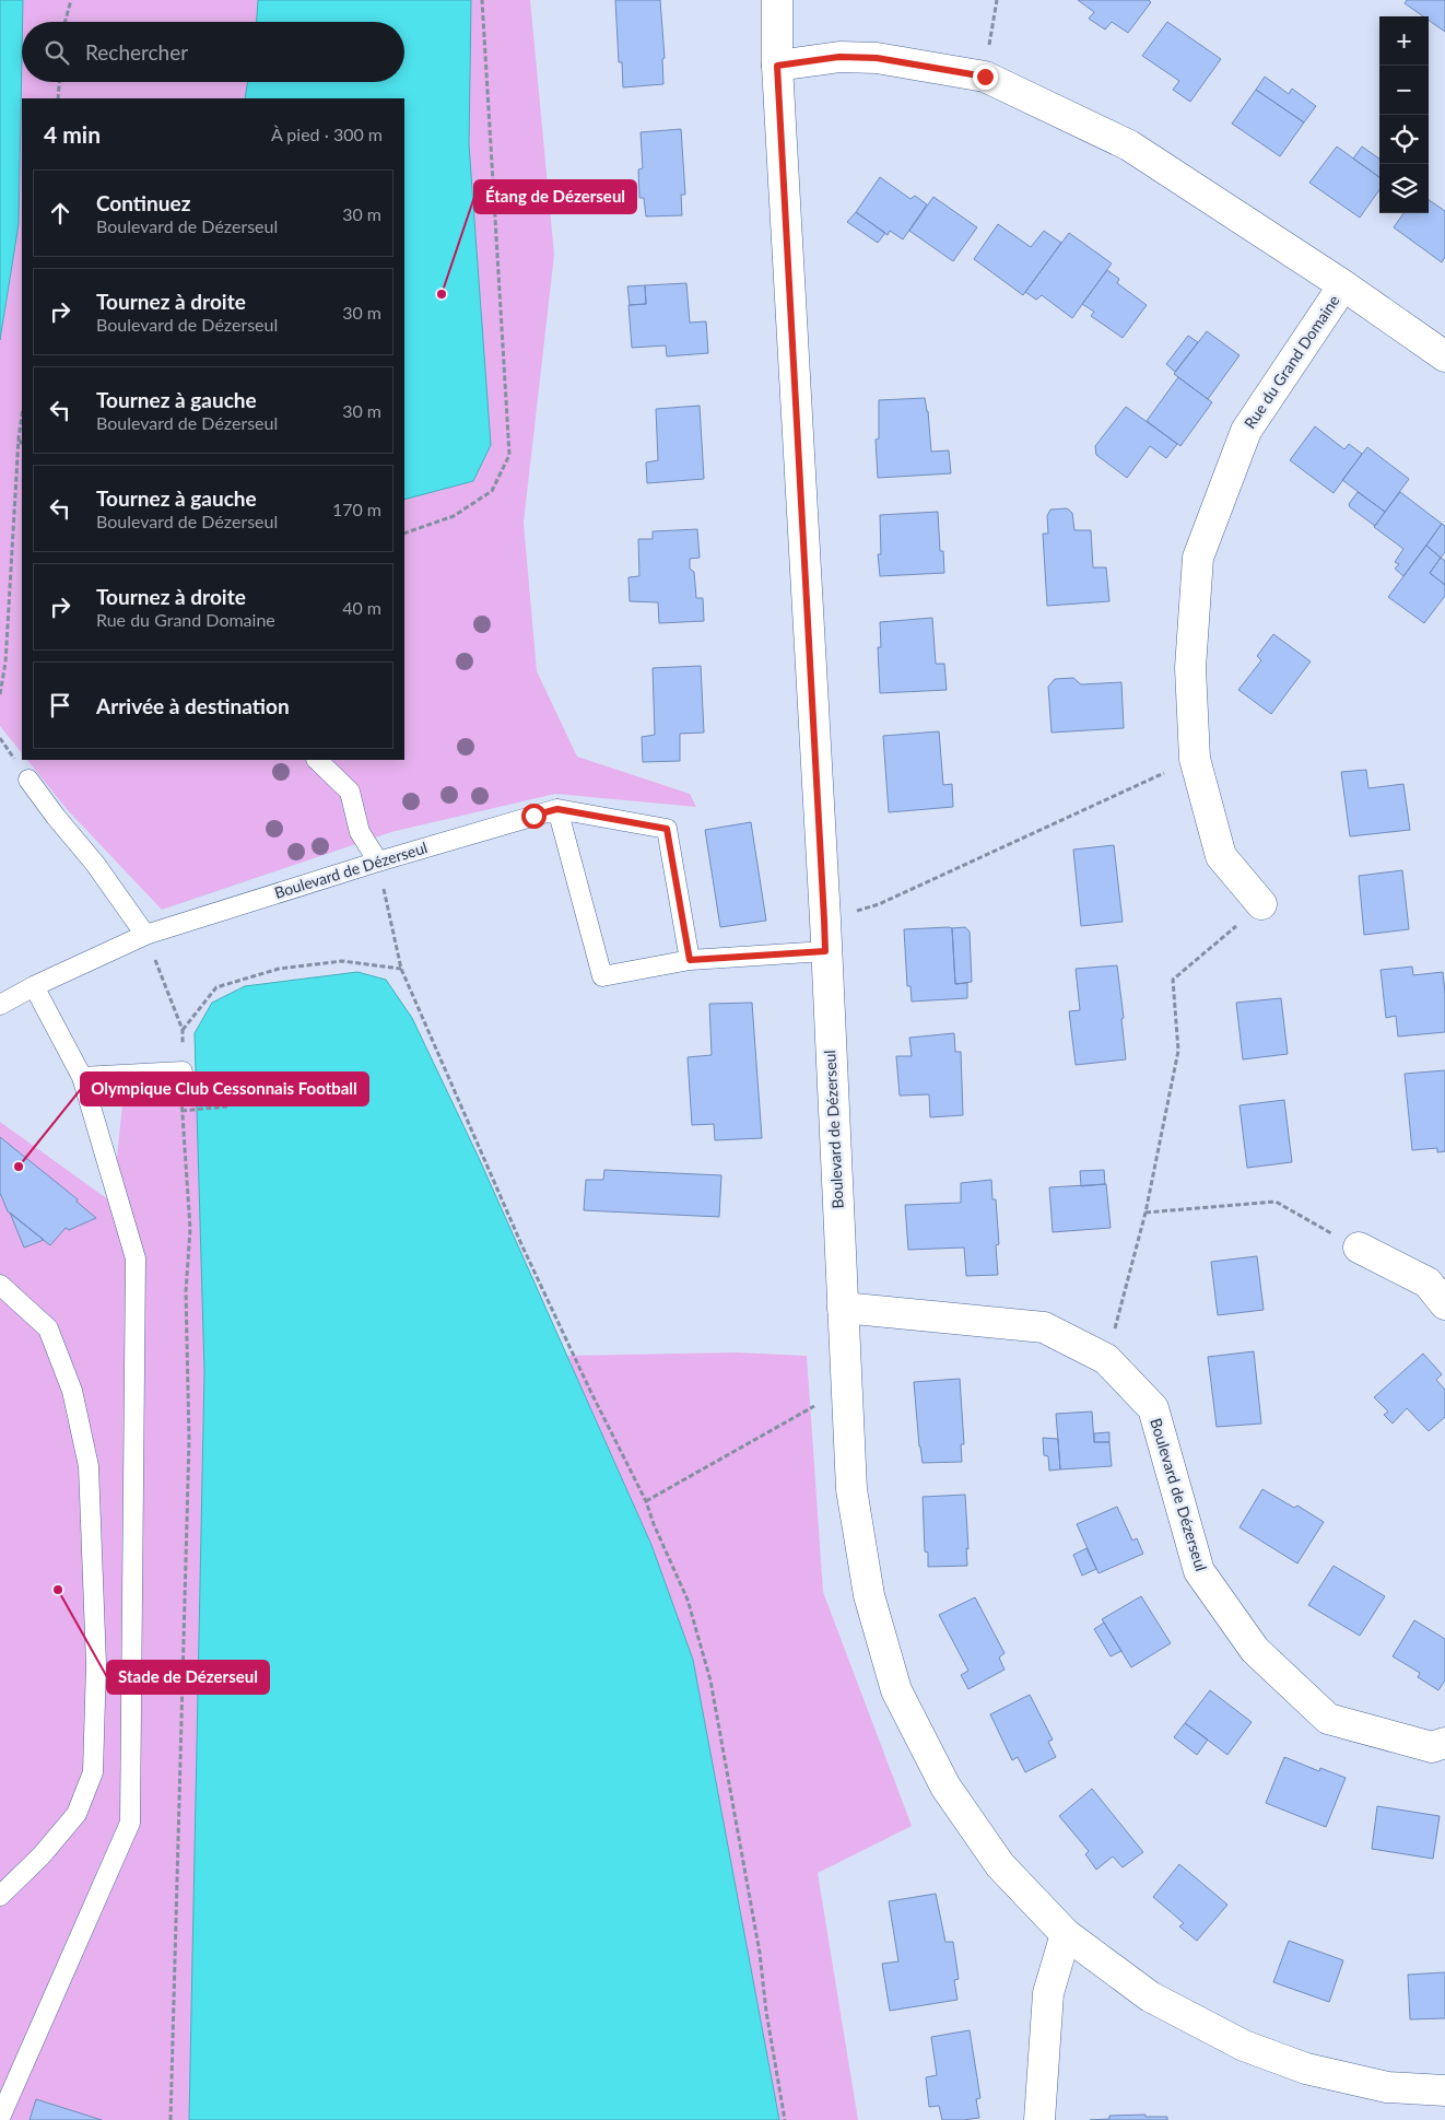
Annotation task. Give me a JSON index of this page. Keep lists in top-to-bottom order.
{
  "streets": {
    "street": ["Rue du Grand Domaine", "Boulevard de Dézerseul"]
  },
  "crossings": [
    ["Rue du Grand Domaine", "Boulevard de Dézerseul"]
  ],
  "places": ["Étang de Dézerseul", "Olympique Club Cessonnais Football", "Stade de Dézerseul"],
  "page": {
    "map_buttons": ["+", "−"],
    "search": "Rechercher",
    "heading": ["4 min", "À pied · 300 m"],
    "list": [
      ["Continuez", "Boulevard de Dézerseul", "30 m"],
      ["Tournez à droite", "Boulevard de Dézerseul", "30 m"],
      ["Tournez à gauche", "Boulevard de Dézerseul", "30 m"],
      ["Tournez à gauche", "Boulevard de Dézerseul", "170 m"],
      ["Tournez à droite", "Rue du Grand Domaine", "40 m"],
      "Arrivée à destination"
    ]
  }
}
